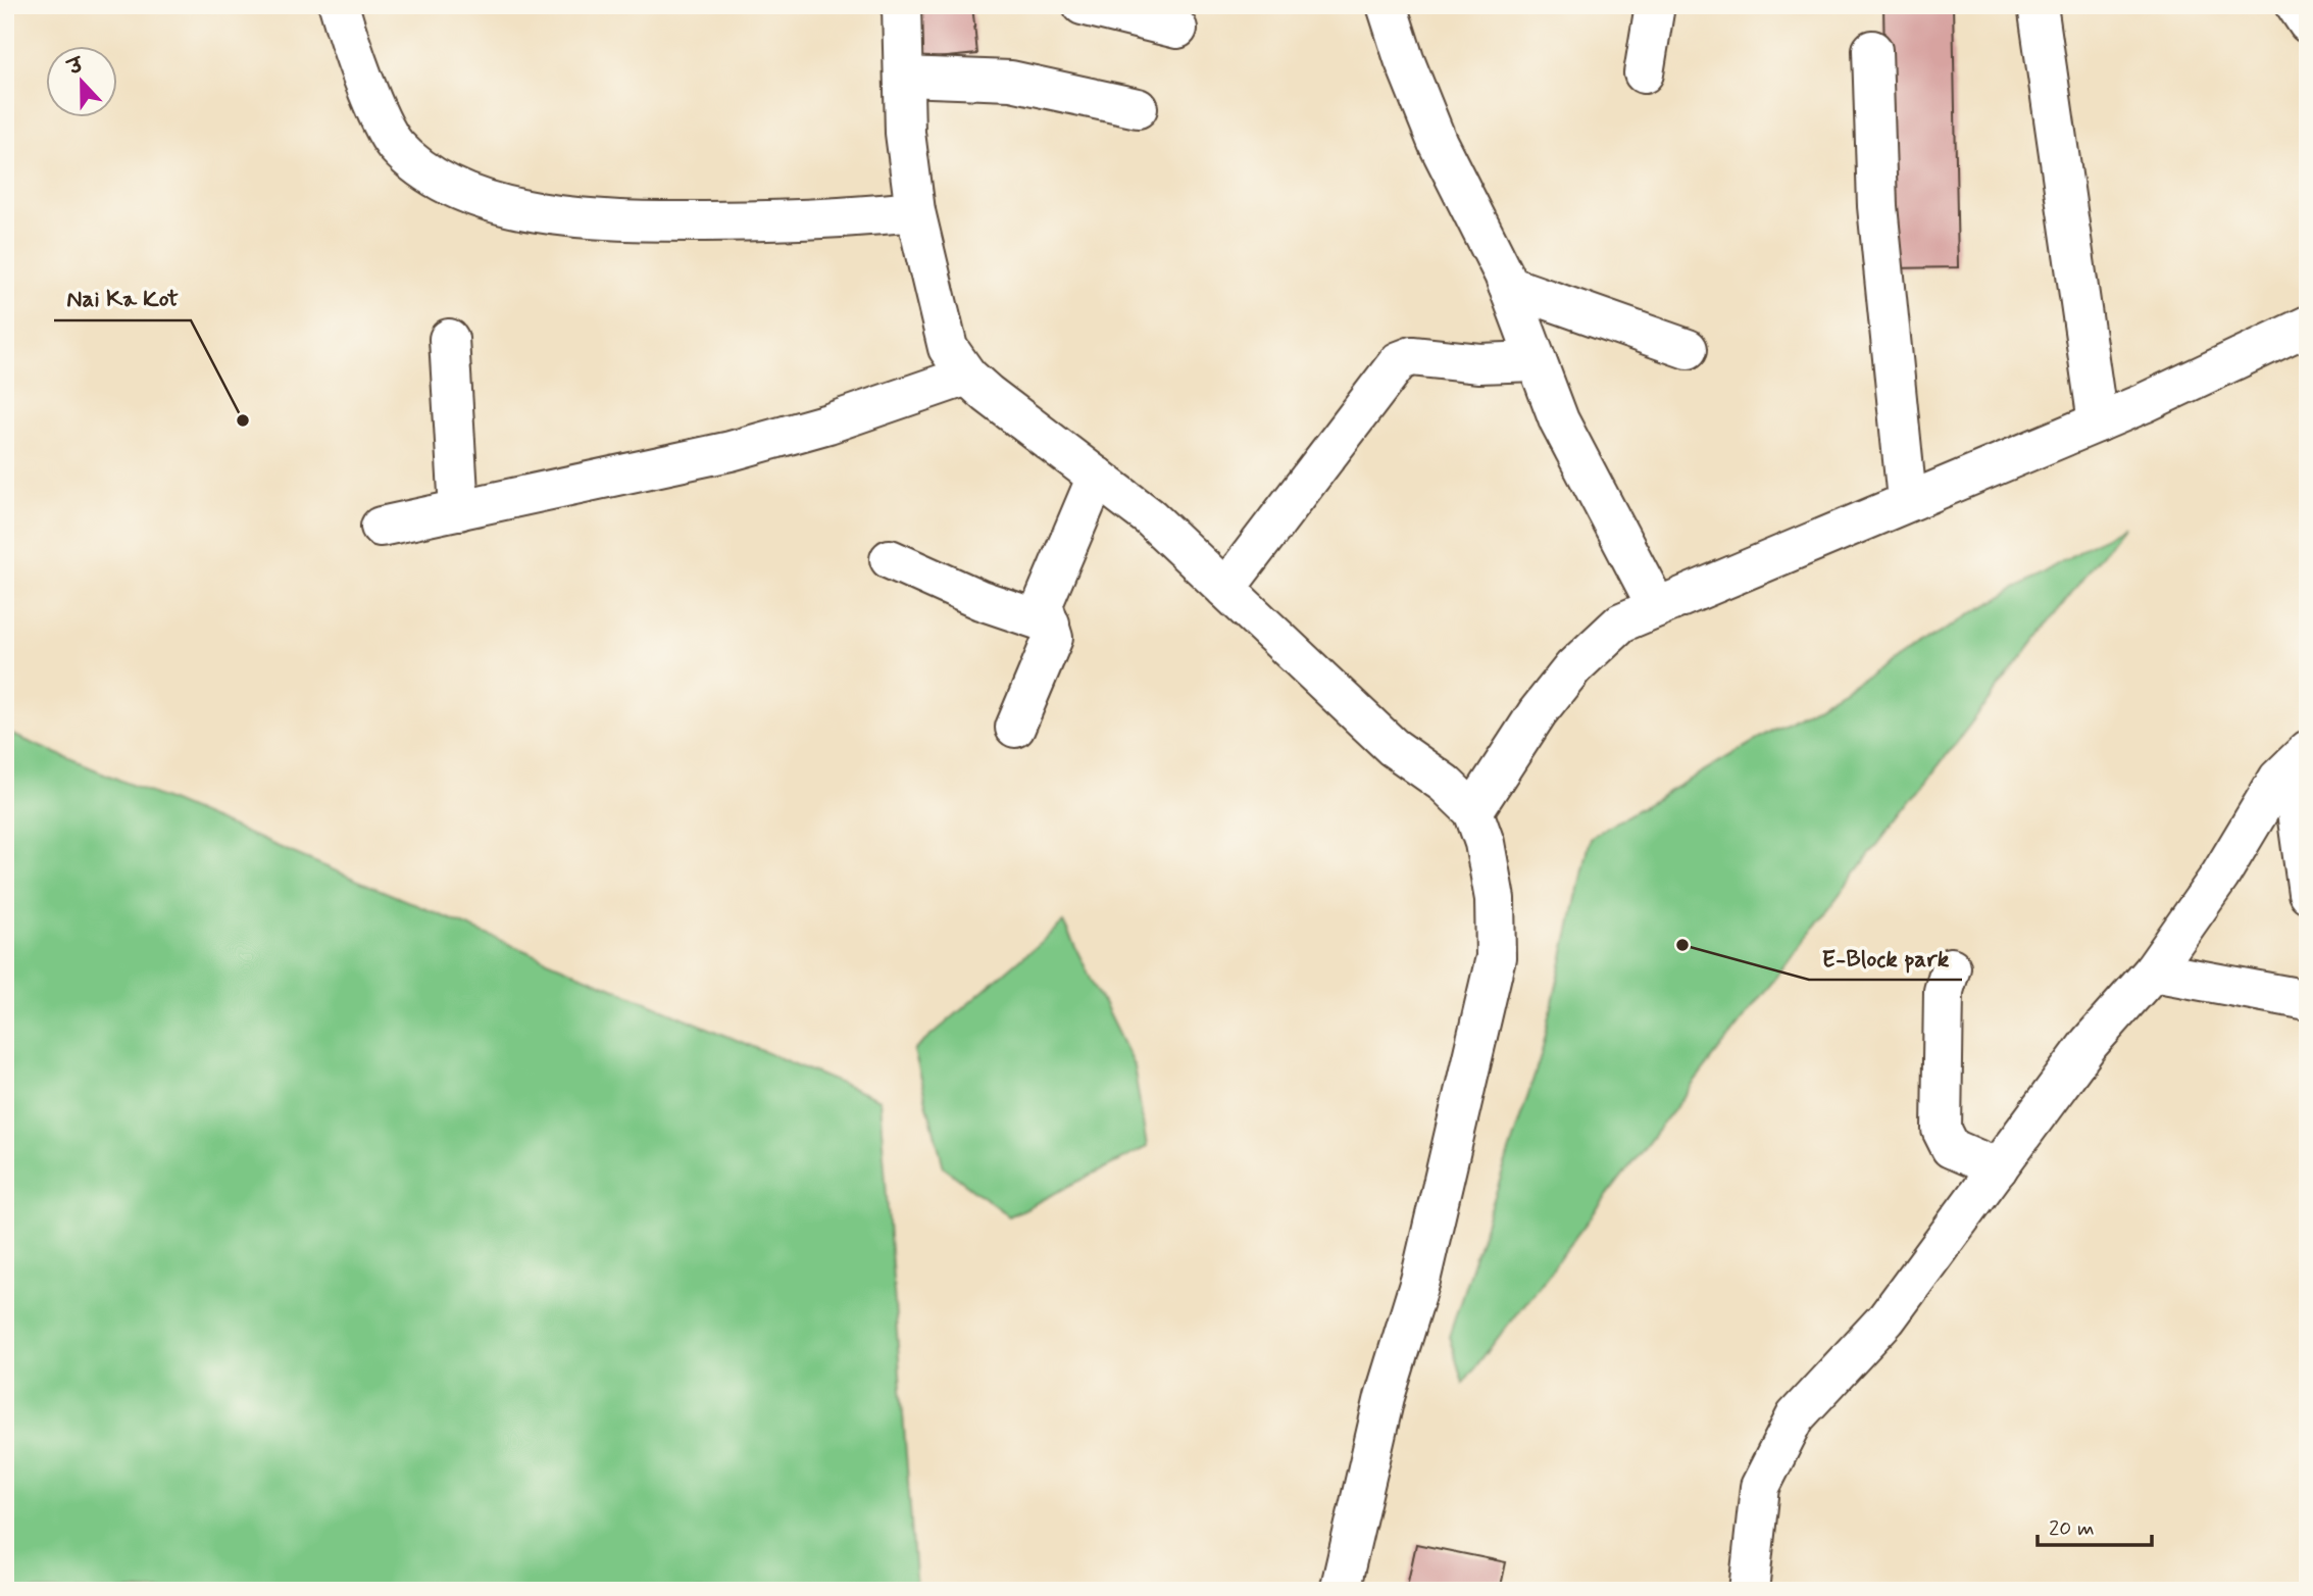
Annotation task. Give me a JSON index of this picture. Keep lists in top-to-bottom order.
{
  "places": ["Nai Ka Kot", "E-Block park"],
  "scale_bar": "20 m",
  "north": "top"
}
